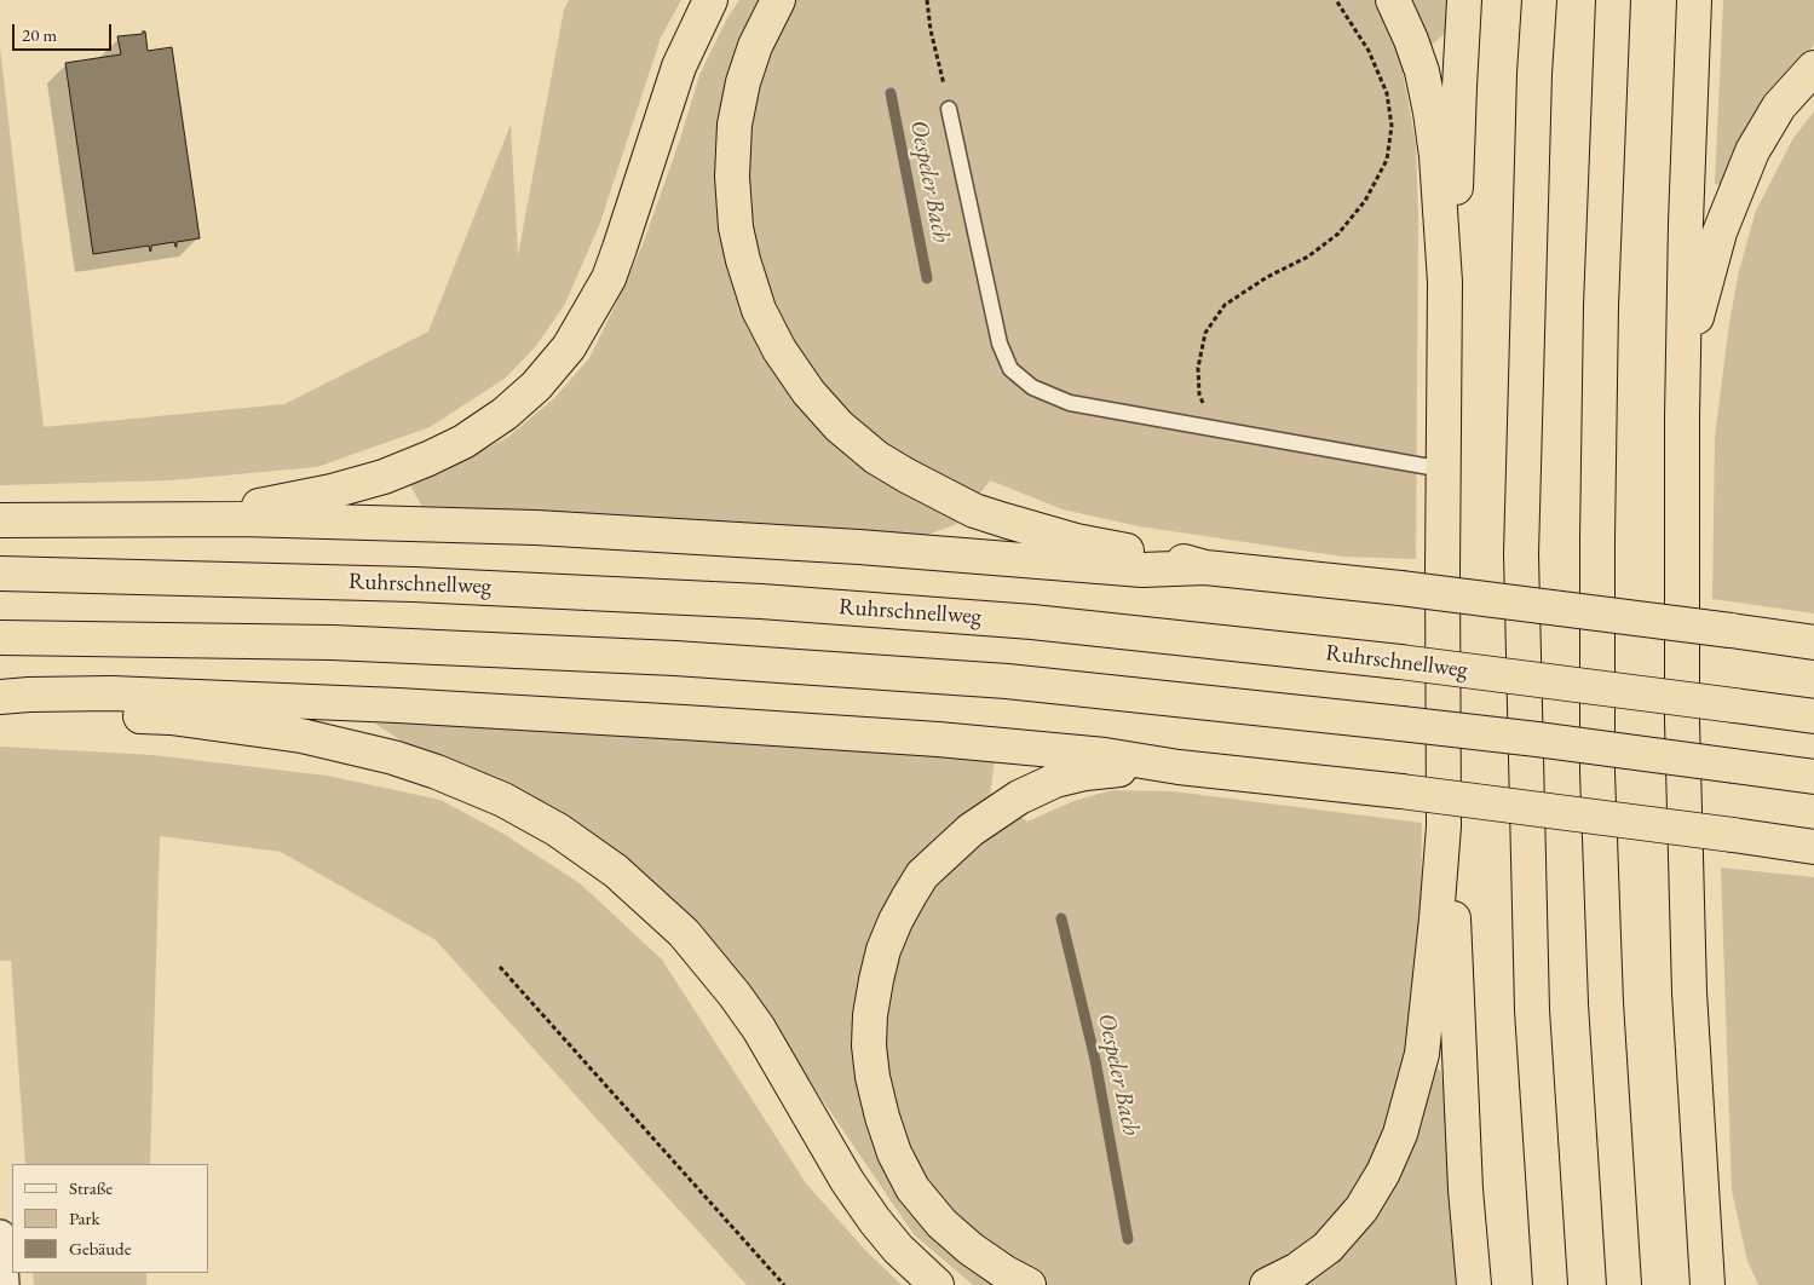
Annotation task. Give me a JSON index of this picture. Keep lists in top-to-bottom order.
{
  "streets": {
    "highway": ["Ruhrschnellweg"]
  },
  "water": ["Oespeler Bach"],
  "legend": ["Straße", "Park", "Gebäude"],
  "scale_bar": "20 m"
}
